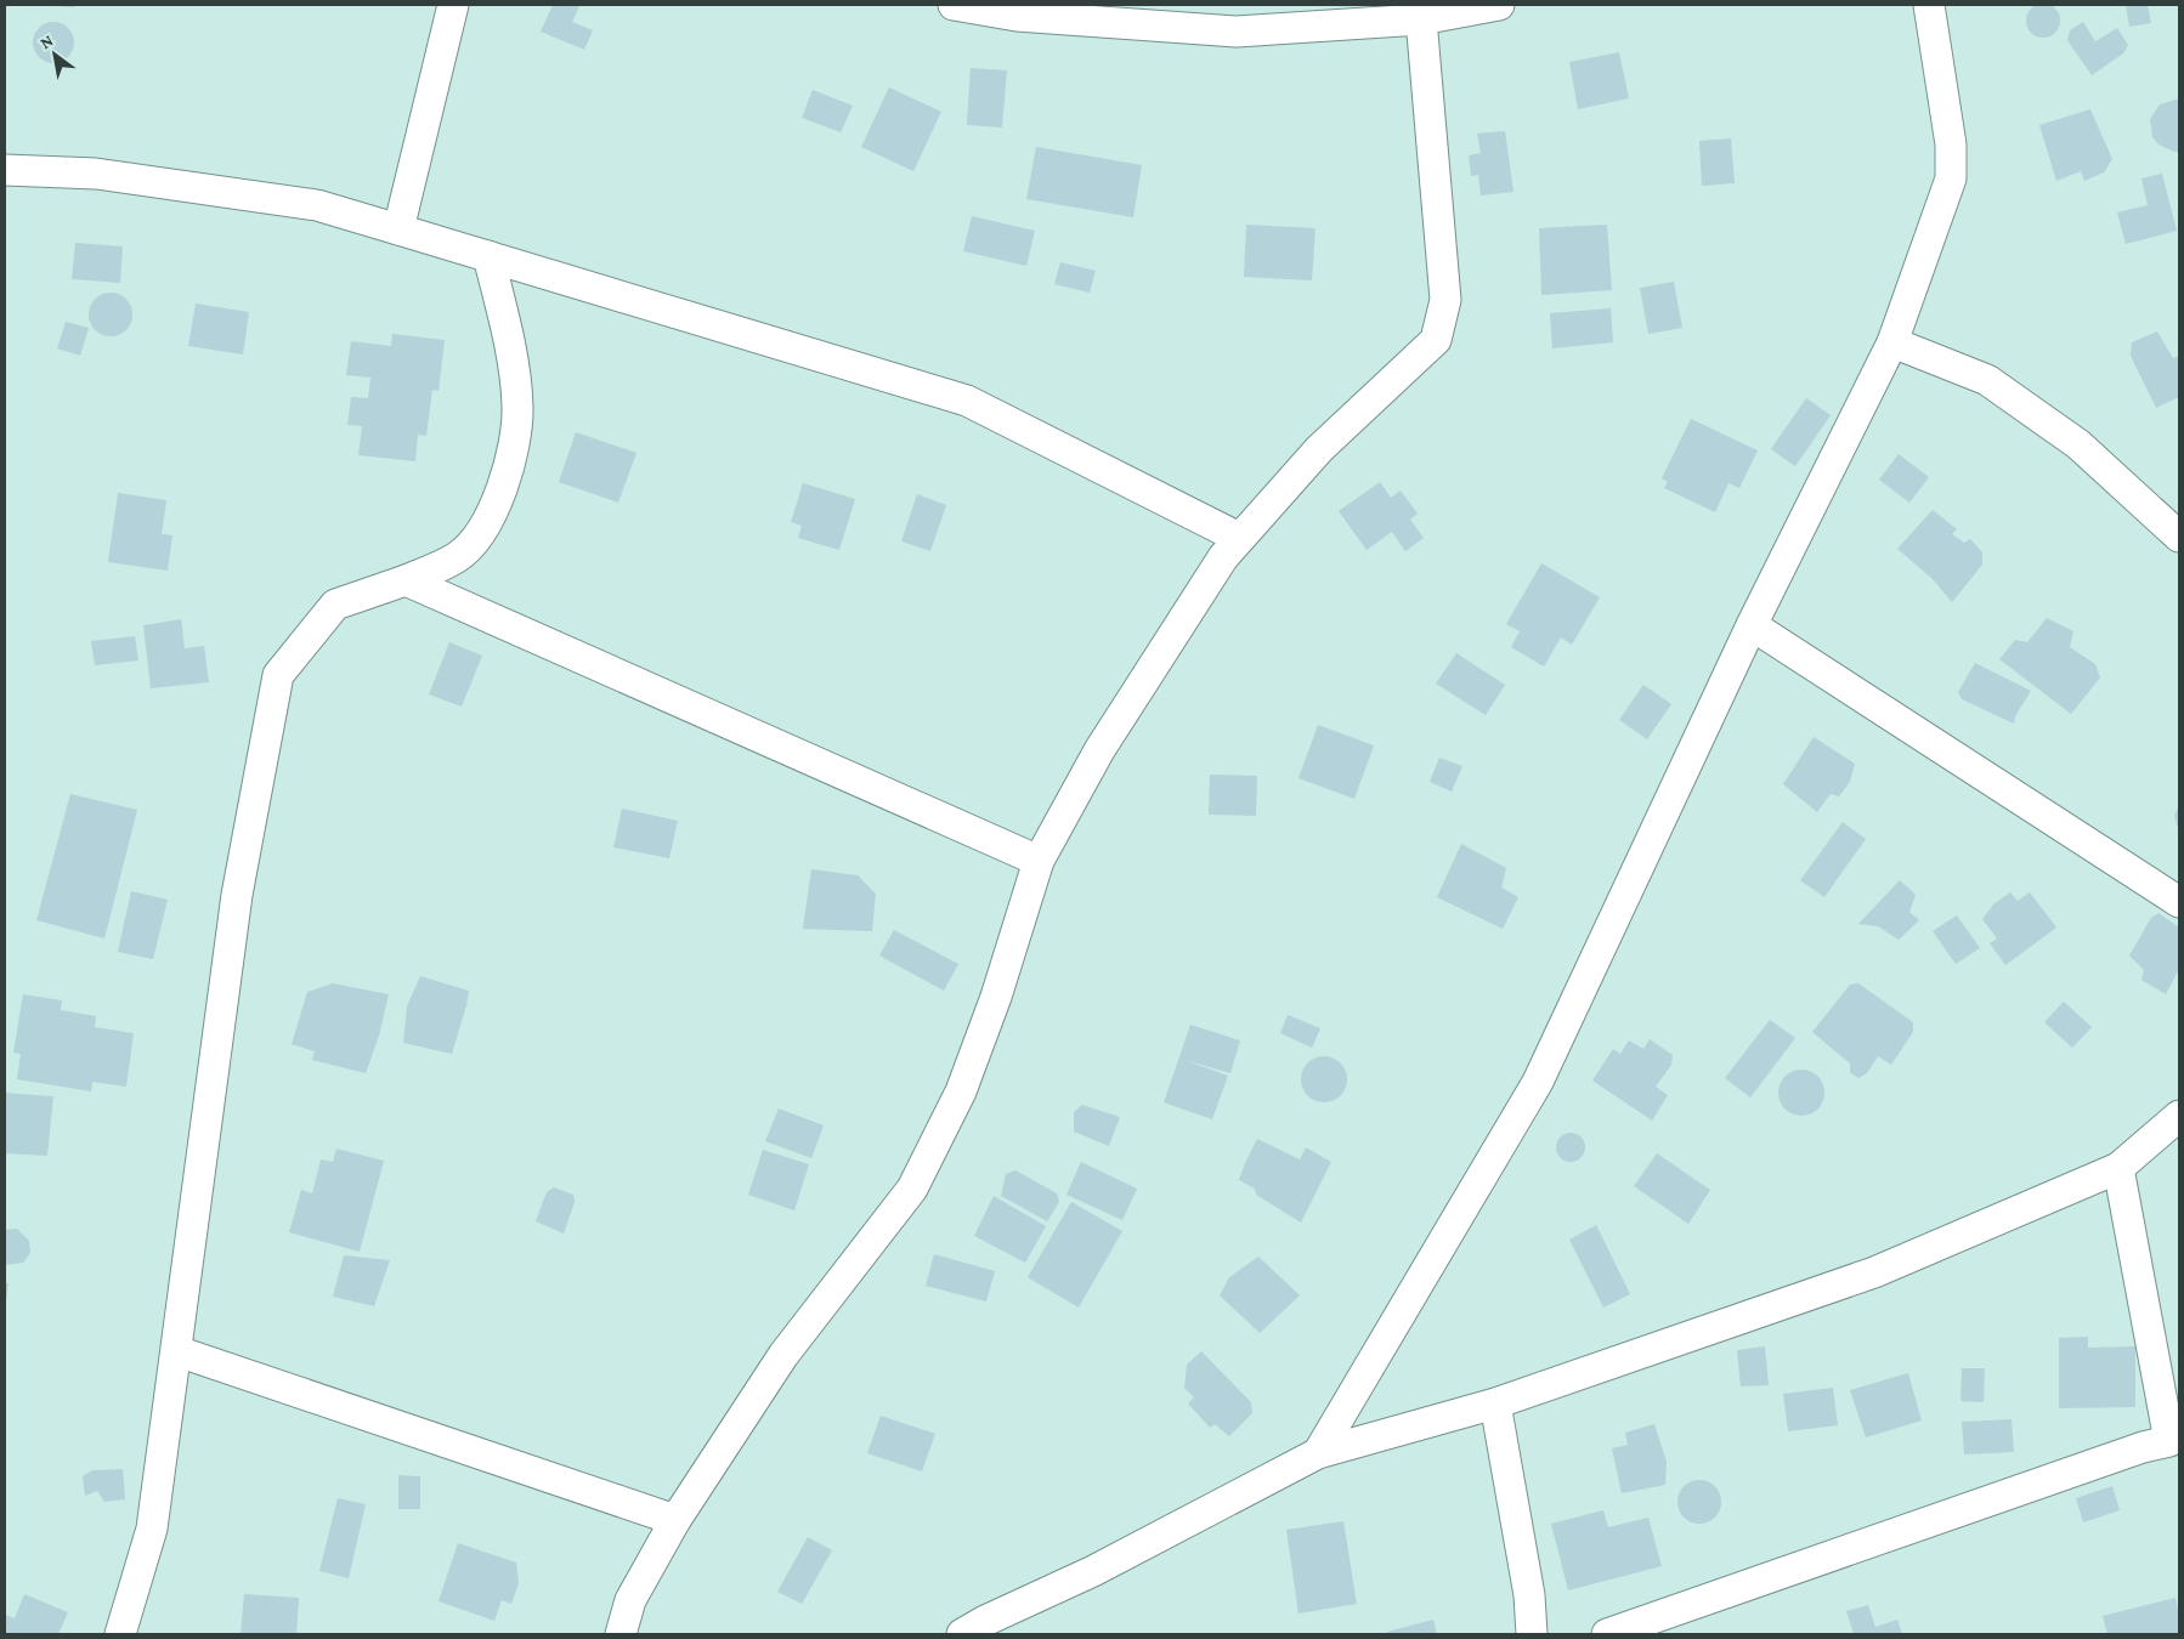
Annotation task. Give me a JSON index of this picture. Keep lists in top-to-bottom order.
{
  "north": "top left"
}
